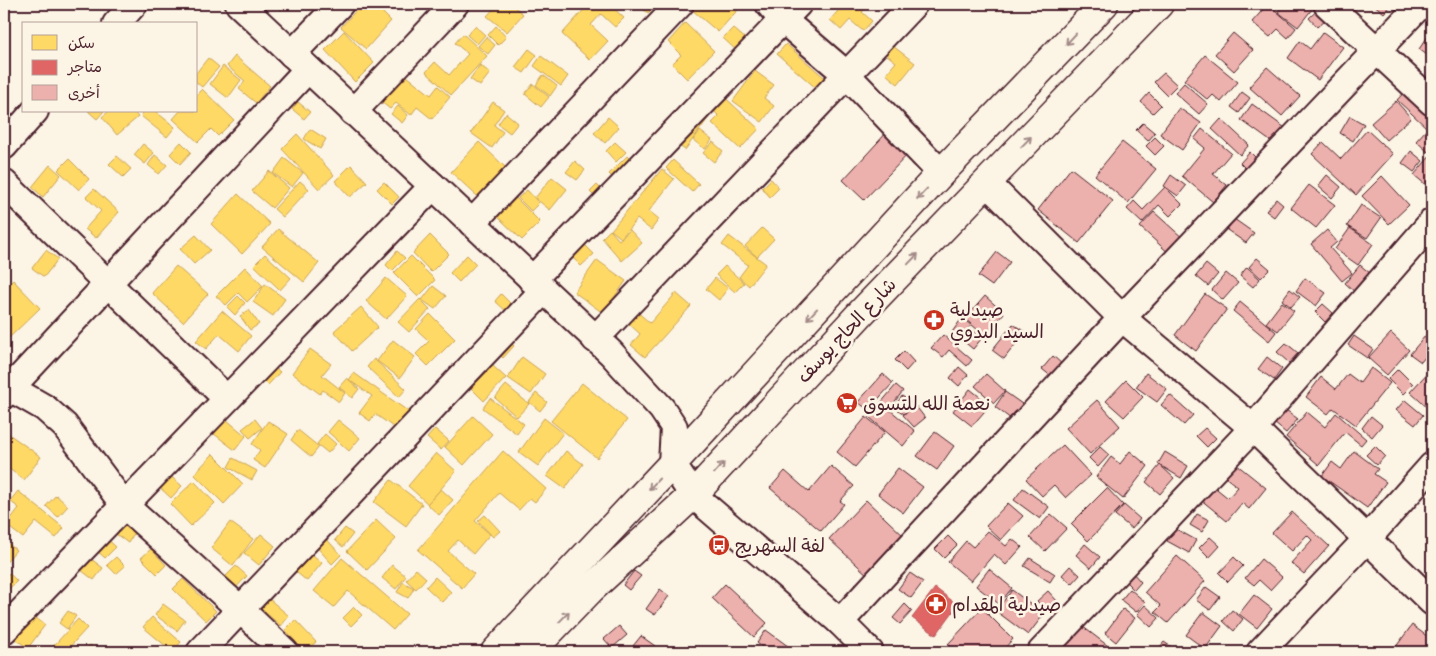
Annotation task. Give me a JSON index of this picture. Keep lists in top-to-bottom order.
{
  "streets": {
    "main road": ["شارع الحاج يوسف"]
  },
  "places": {
    "pharmacy": ["صيدلية السيد البدوي", "صيدلية المقدام"],
    "supermarket": ["نعمة الله للتسوق"],
    "bus stop": ["لفة السهريج"]
  },
  "legend": ["سكن", "متاجر", "أخرى"]
}
